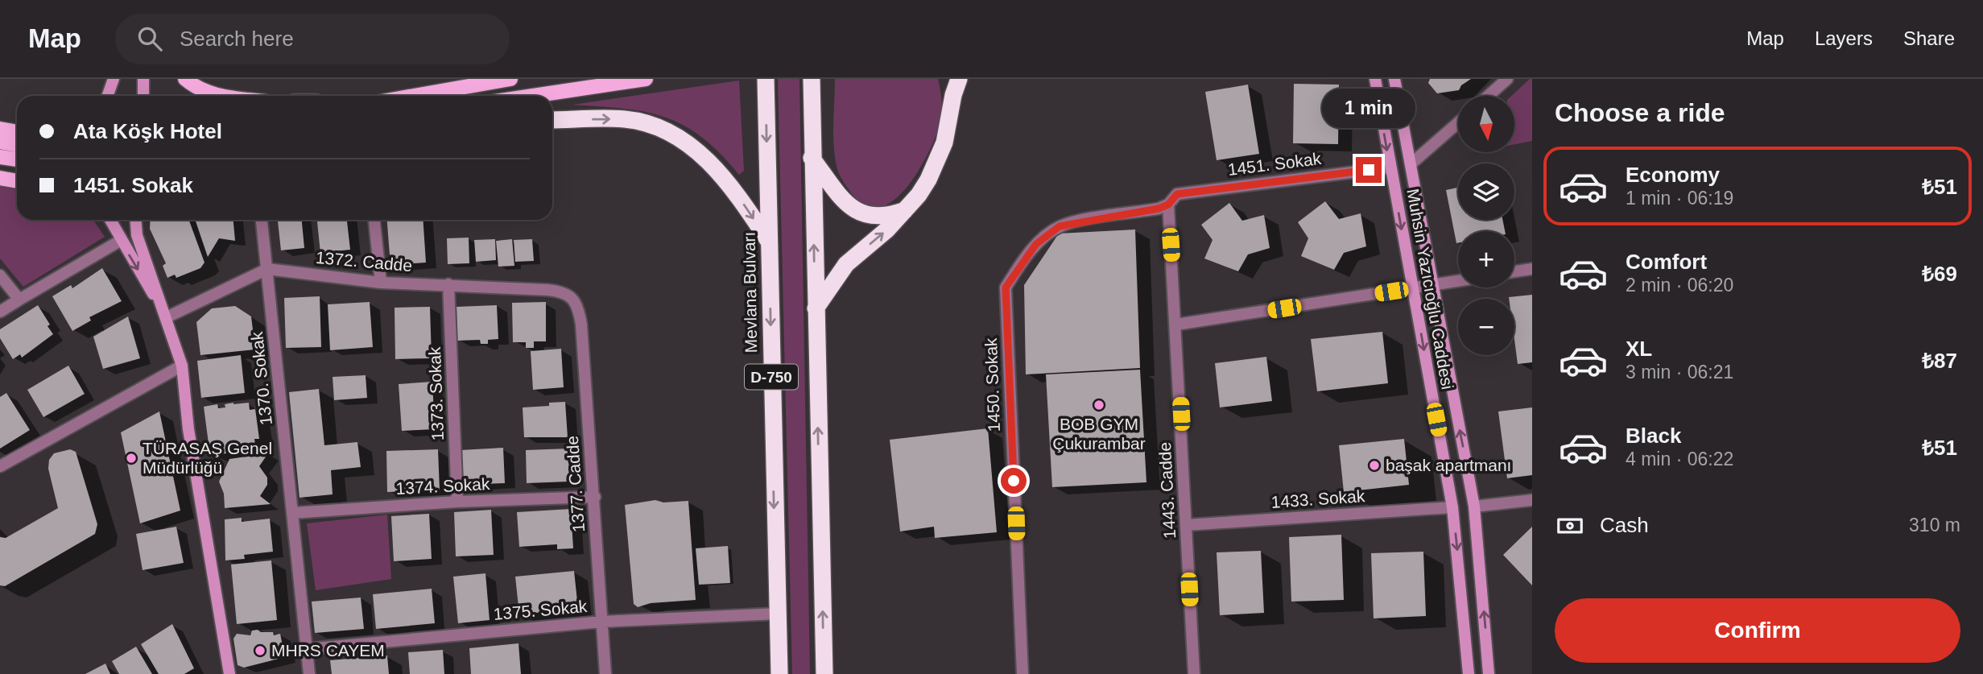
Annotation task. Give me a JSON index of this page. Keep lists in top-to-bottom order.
{
  "streets": {
    "highway": ["Mevlana Bulvarı", "D-750"],
    "main road": ["Muhsin Yazıcıoğlu Caddesi"],
    "street": [
      "1451. Sokak",
      "1372. Cadde",
      "1370. Sokak",
      "1450. Sokak",
      "1373. Sokak",
      "1377. Cadde",
      "1374. Sokak",
      "1443. Cadde",
      "1433. Sokak",
      "1375. Sokak"
    ]
  },
  "crossings": [
    ["1451. Sokak", "Muhsin Yazıcıoğlu Caddesi"],
    ["1451. Sokak", "1450. Sokak"],
    ["1451. Sokak", "1443. Cadde"],
    ["1372. Cadde", "1370. Sokak"],
    ["1372. Cadde", "1373. Sokak"],
    ["1372. Cadde", "1377. Cadde"],
    ["Muhsin Yazıcıoğlu Caddesi", "1433. Sokak"],
    ["Mevlana Bulvarı", "1375. Sokak"],
    ["1370. Sokak", "1374. Sokak"],
    ["1370. Sokak", "1375. Sokak"],
    ["1450. Sokak", "1443. Cadde"],
    ["1373. Sokak", "1374. Sokak"],
    ["1377. Cadde", "1374. Sokak"],
    ["1377. Cadde", "1375. Sokak"],
    ["1443. Cadde", "1433. Sokak"]
  ],
  "places": [
    "BOB GYM Çukurambar",
    "TÜRASAŞ Genel Müdürlüğü",
    "başak apartmanı",
    "MHRS CAYEM"
  ],
  "north": "bottom",
  "page": {
    "header": "Map",
    "search": "Search here",
    "nav": ["Map", "Layers", "Share"],
    "heading": "Choose a ride",
    "bubble": "1 min",
    "map_buttons": ["+", "−"],
    "banner": ["Ata Köşk Hotel", "1451. Sokak"],
    "list": [
      {
        "name": "Economy",
        "note": "1 min · 06:19",
        "value": "₺51"
      },
      {
        "name": "Comfort",
        "note": "2 min · 06:20",
        "value": "₺69"
      },
      {
        "name": "XL",
        "note": "3 min · 06:21",
        "value": "₺87"
      },
      {
        "name": "Black",
        "note": "4 min · 06:22",
        "value": "₺51"
      }
    ],
    "pay": ["Cash", "310 m"],
    "buttons": "Confirm"
  }
}
